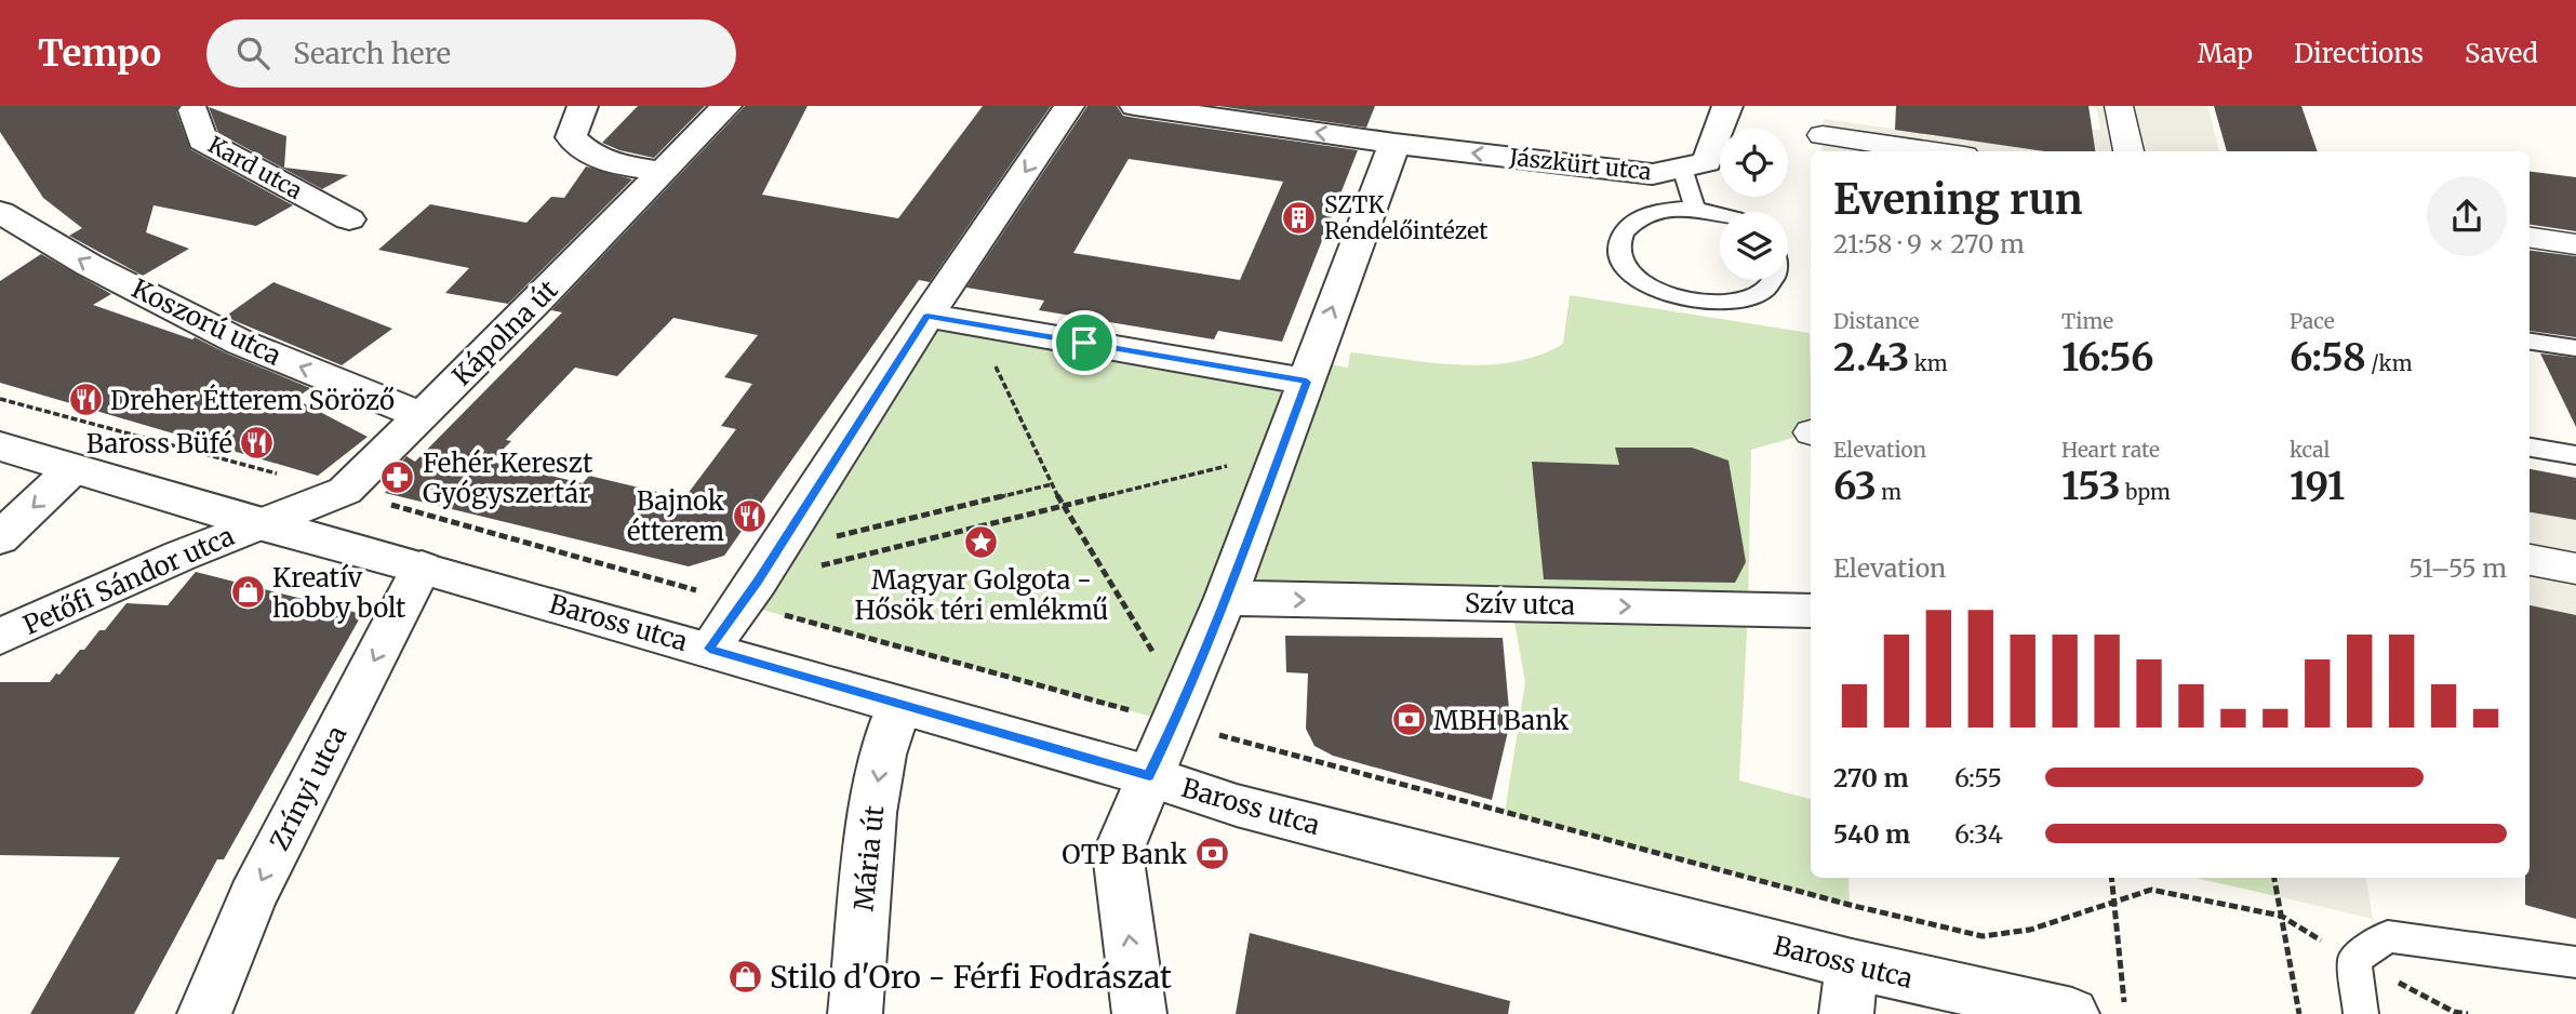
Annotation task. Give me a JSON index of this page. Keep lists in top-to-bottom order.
{
  "streets": {
    "street": [
      "Jászkürt utca",
      "Kard utca",
      "Koszorú utca",
      "Kápolna út",
      "Petőfi Sándor utca",
      "Szív utca",
      "Baross utca",
      "Zrínyi utca",
      "Mária út"
    ]
  },
  "crossings": [
    ["Koszorú utca", "Kápolna út"],
    ["Kápolna út", "Petőfi Sándor utca"],
    ["Kápolna út", "Baross utca"],
    ["Petőfi Sándor utca", "Baross utca"],
    ["Baross utca", "Zrínyi utca"],
    ["Baross utca", "Mária út"]
  ],
  "one_way": ["Koszorú utca", "Szív utca", "Zrínyi utca"],
  "places": {
    "building": ["SZTK Rendelőintézet"],
    "restaurant": ["Dreher Étterem Söröző", "Baross Büfé", "Bajnok étterem"],
    "pharmacy": ["Fehér Kereszt Gyógyszertár"],
    "place": ["Magyar Golgota - Hősök téri emlékmű"],
    "shop": ["Kreatív hobby bolt", "Stilo d'Oro - Férfi Fodrászat"],
    "bank": ["MBH Bank", "OTP Bank"]
  },
  "page": {
    "header": "Tempo",
    "search": "Search here",
    "nav": ["Map", "Directions", "Saved"],
    "heading": ["Evening run", "21:58 · 9 × 270 m"],
    "stats": [
      ["Distance", "2.43 km"],
      ["Time", "16:56"],
      ["Pace", "6:58 /km"],
      ["Elevation", "63 m"],
      ["Heart rate", "153 bpm"],
      ["kcal", "191"]
    ],
    "chart": ["Elevation", "51–55 m"],
    "list": [
      {
        "name": "270 m",
        "note": "6:55"
      },
      {
        "name": "540 m",
        "note": "6:34"
      }
    ]
  }
}
